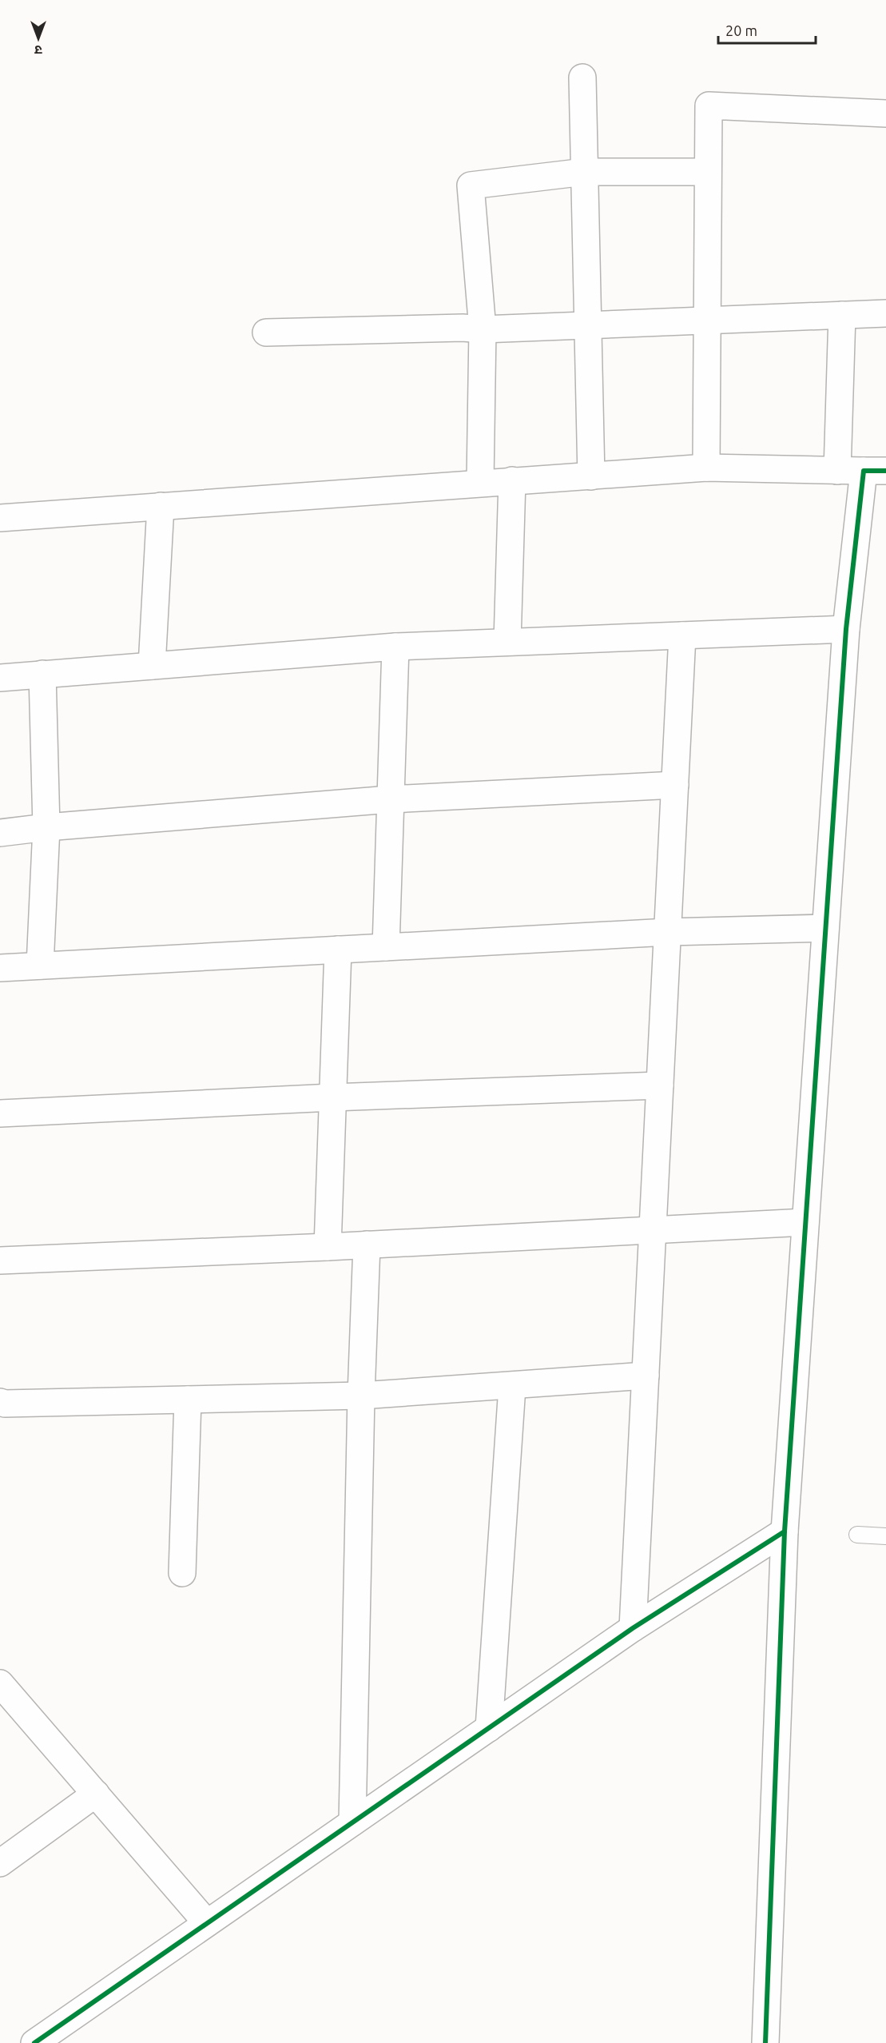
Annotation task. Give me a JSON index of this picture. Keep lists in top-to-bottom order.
{
  "scale_bar": "20 m",
  "north": "bottom"
}
